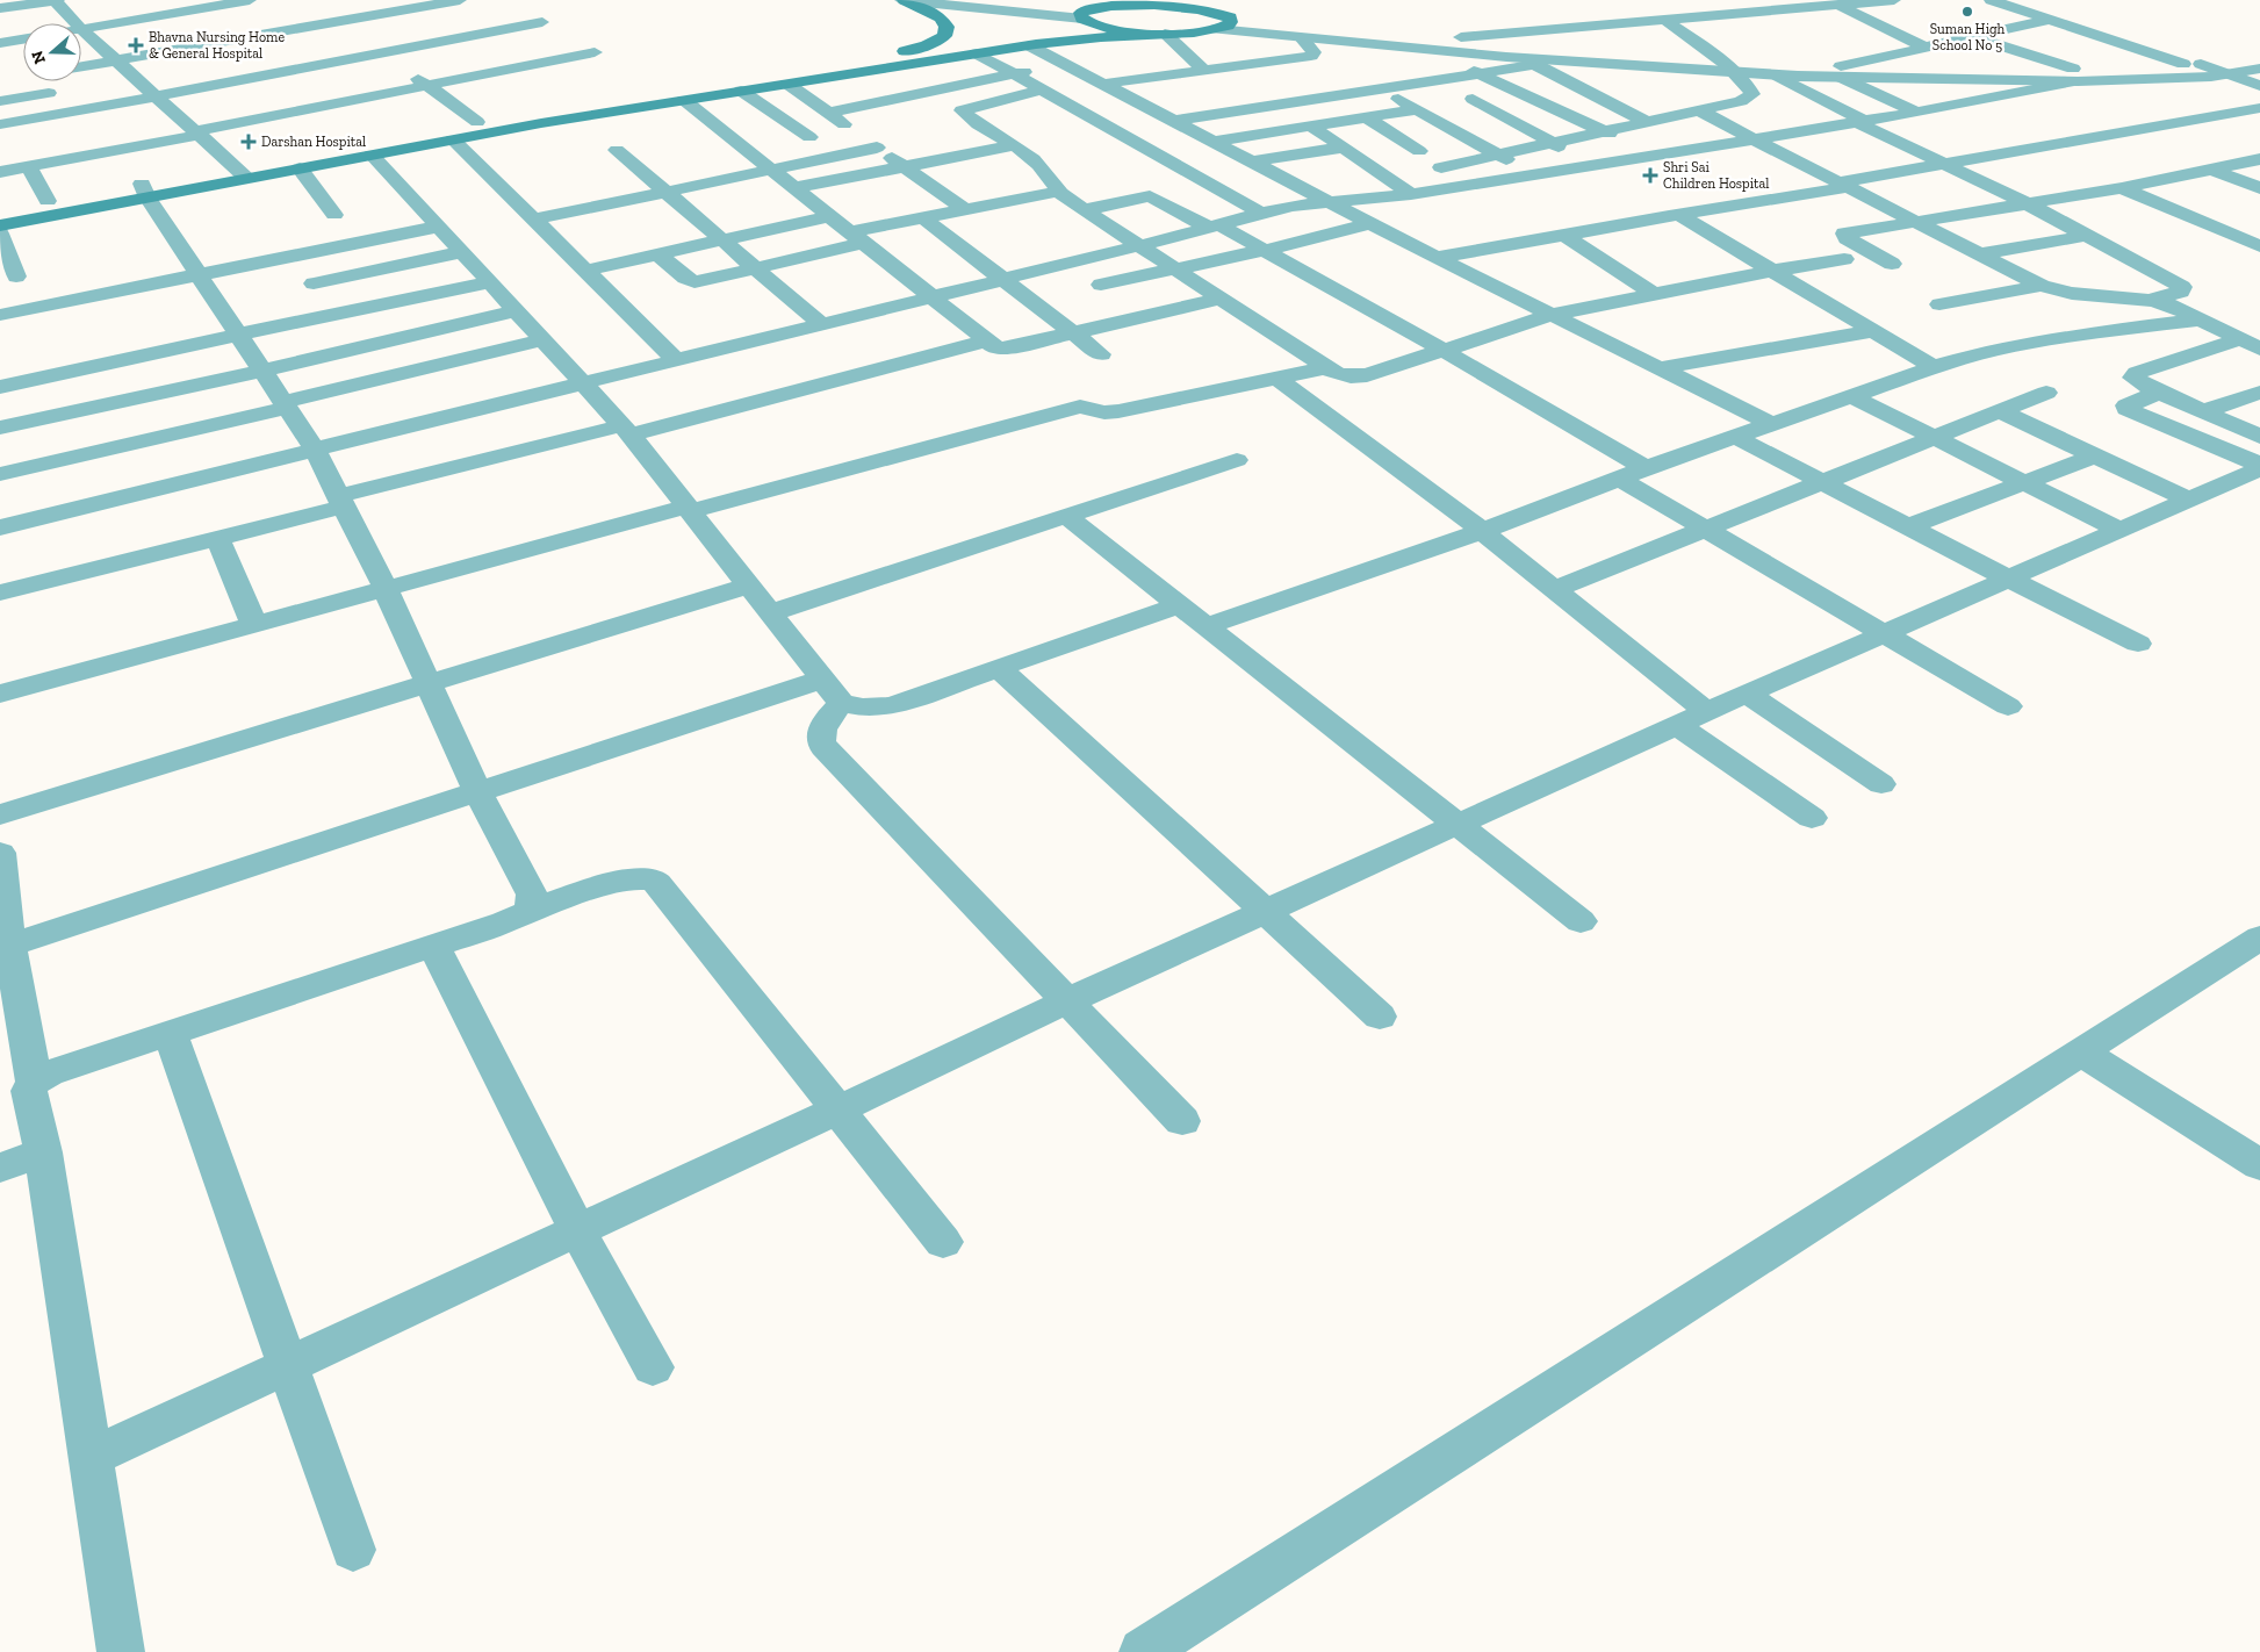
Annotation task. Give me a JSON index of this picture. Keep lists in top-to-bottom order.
{
  "places": {
    "other": ["Suman High School No 5"],
    "health": ["Bhavna Nursing Home & General Hospital", "Darshan Hospital", "Shri Sai Children Hospital"]
  },
  "north": "left"
}
